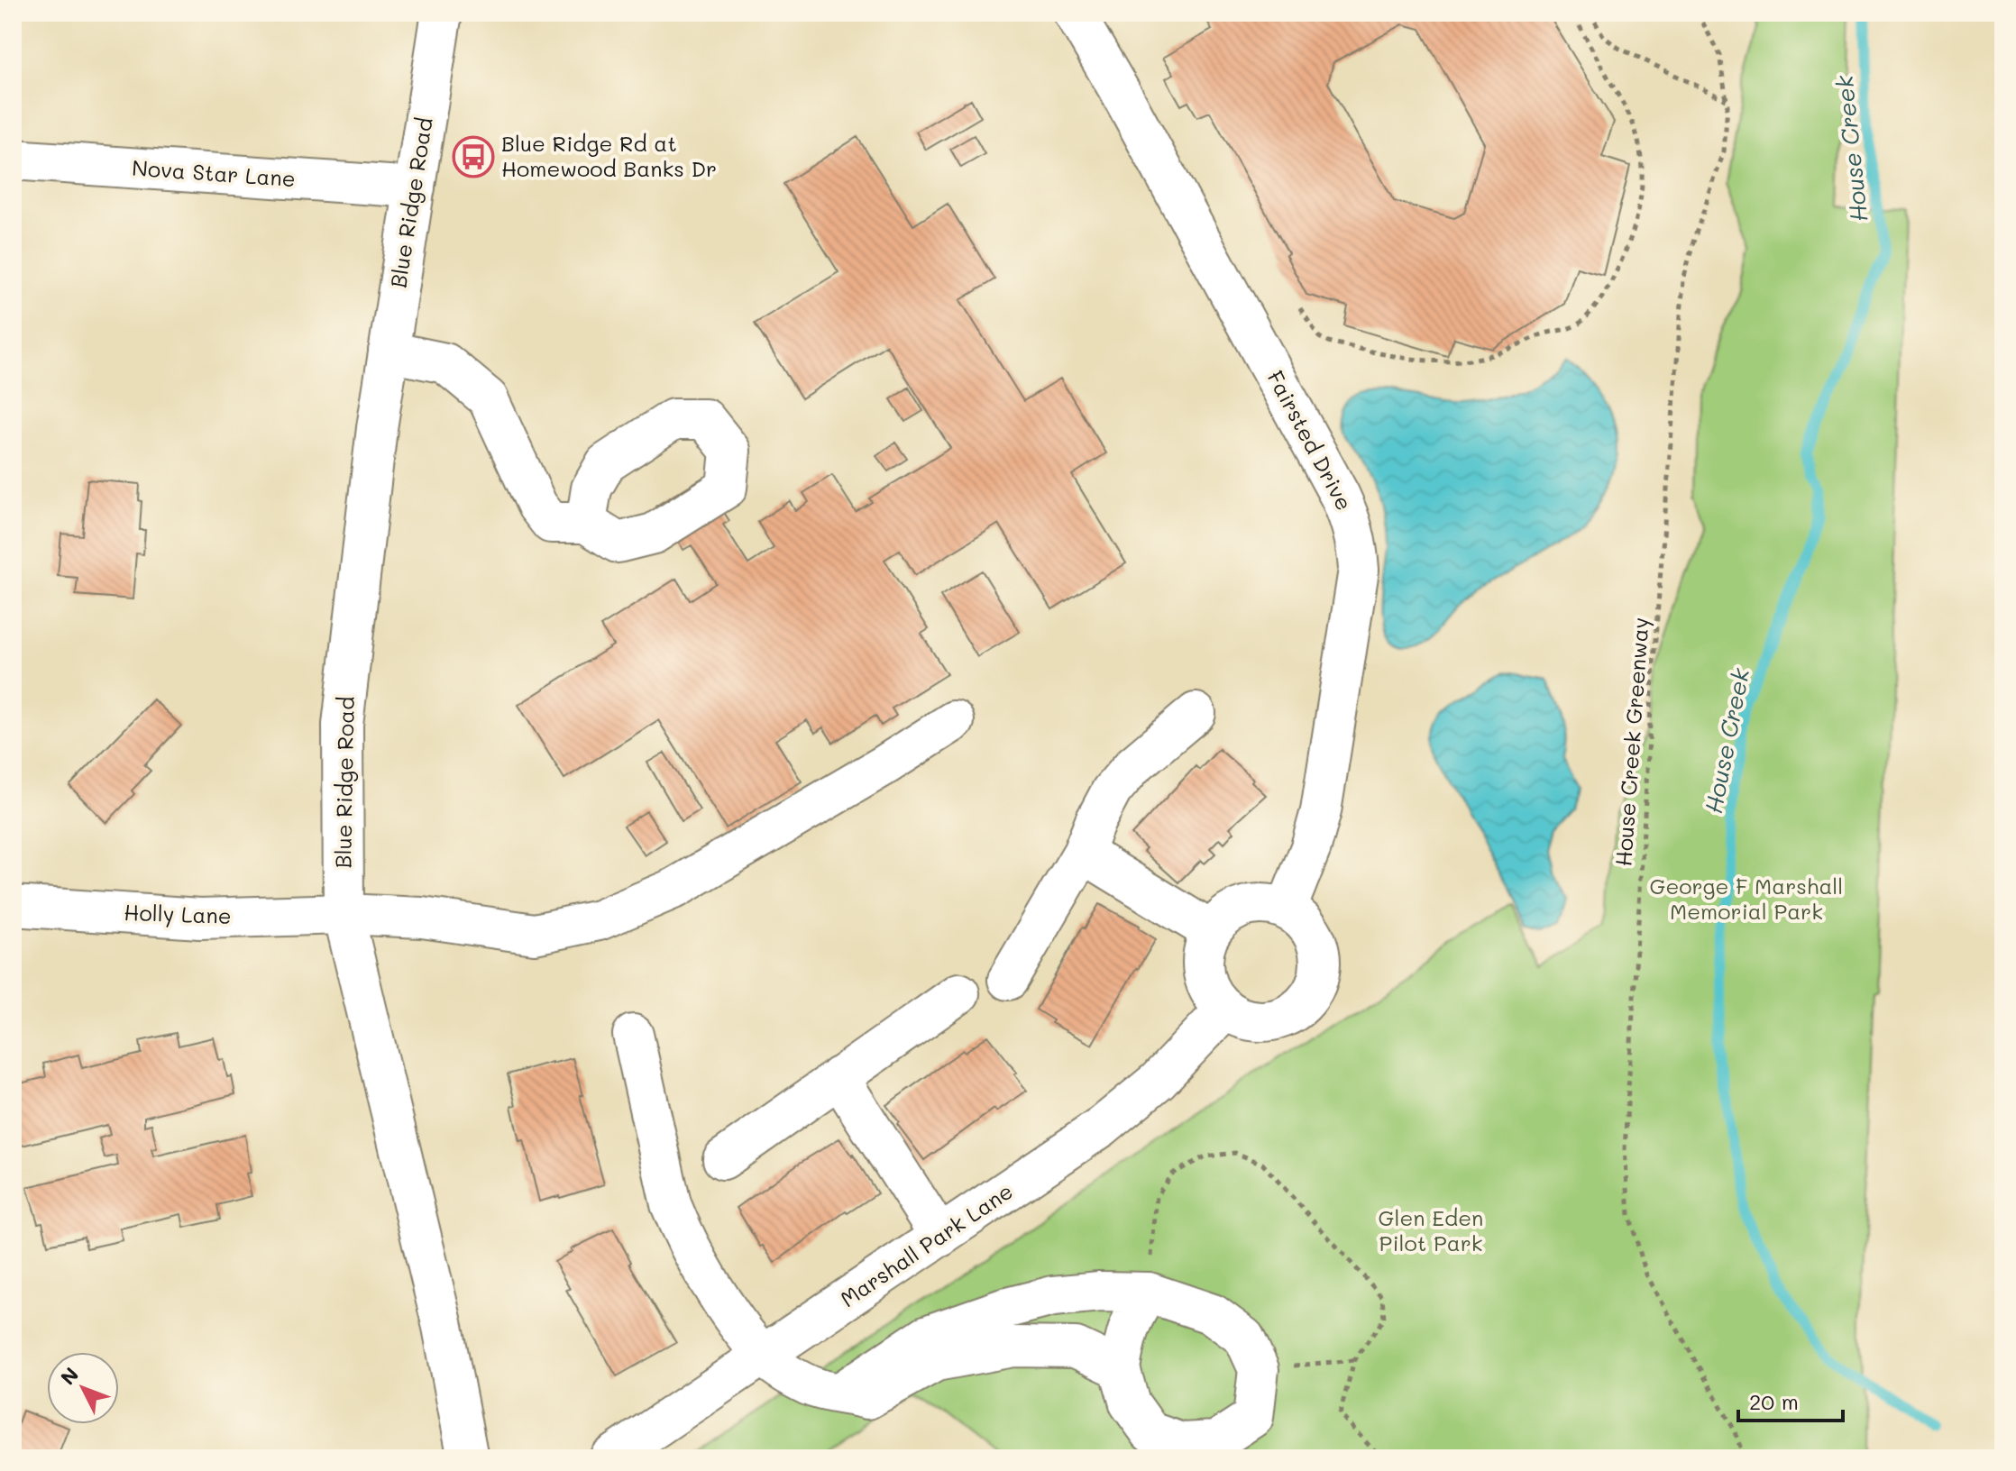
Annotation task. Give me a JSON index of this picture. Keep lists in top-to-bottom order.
{
  "streets": {
    "street": [
      "Nova Star Lane",
      "Blue Ridge Road",
      "Fairsted Drive",
      "Holly Lane",
      "Marshall Park Lane"
    ],
    "path": ["House Creek Greenway"]
  },
  "crossings": [
    ["Nova Star Lane", "Blue Ridge Road"],
    ["Blue Ridge Road", "Holly Lane"],
    ["Fairsted Drive", "Marshall Park Lane"]
  ],
  "water": ["House Creek"],
  "parks": ["George F Marshall Memorial Park", "Glen Eden Pilot Park"],
  "places": {
    "bus stop": ["Blue Ridge Rd at Homewood Banks Dr"]
  },
  "scale_bar": "20 m",
  "north": "top left"
}
